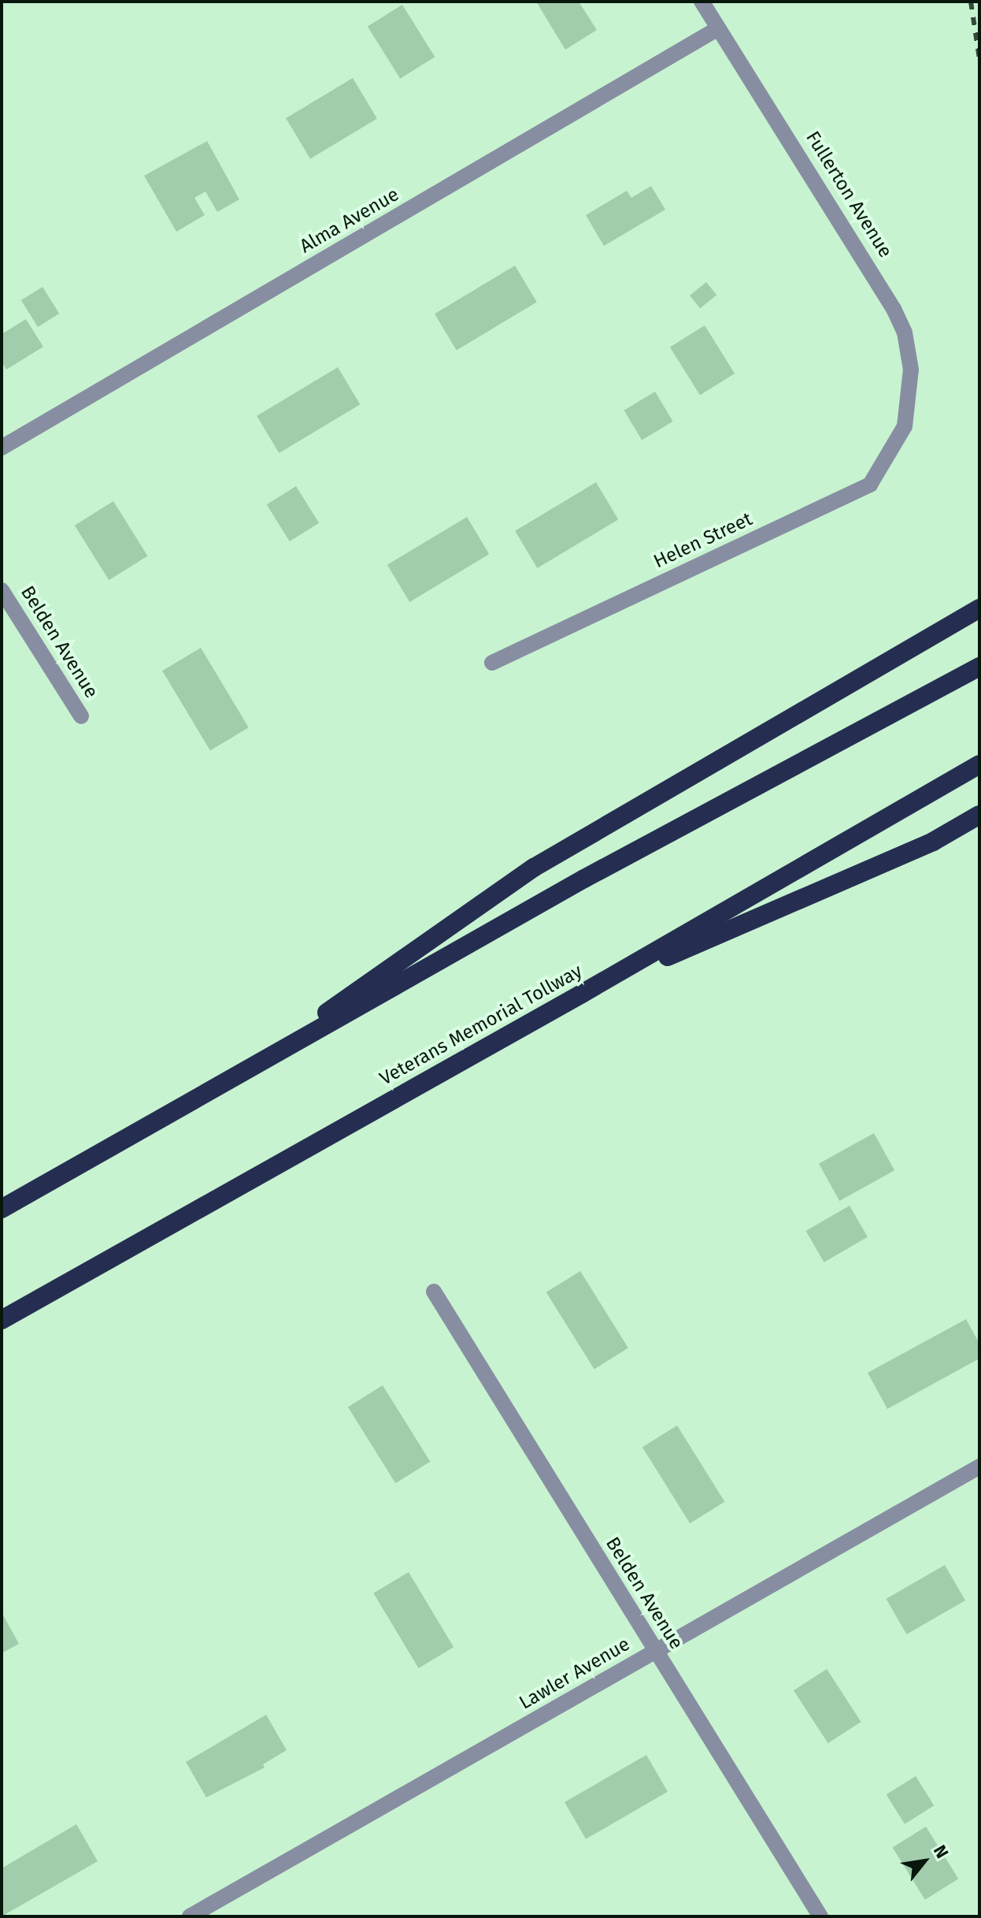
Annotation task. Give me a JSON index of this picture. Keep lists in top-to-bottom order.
{
  "streets": {
    "highway": ["Veterans Memorial Tollway"],
    "street": [
      "Fullerton Avenue",
      "Alma Avenue",
      "Helen Street",
      "Belden Avenue",
      "Lawler Avenue"
    ]
  },
  "crossings": [
    ["Fullerton Avenue", "Alma Avenue"],
    ["Fullerton Avenue", "Helen Street"],
    ["Belden Avenue", "Lawler Avenue"]
  ],
  "north": "top right"
}
